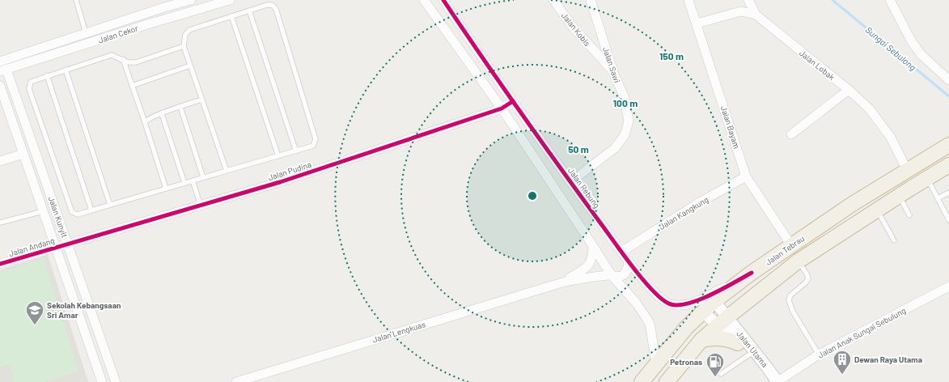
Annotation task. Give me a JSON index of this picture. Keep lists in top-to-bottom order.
{
  "streets": {
    "highway": ["Jalan Tebrau"],
    "street": [
      "Jalan Kobis",
      "Jalan Cekor",
      "Jalan Sawi",
      "Jalan Lobak",
      "Jalan Bayam",
      "Jalan Pudina",
      "Jalan Rebung",
      "Jalan Kangkung",
      "Jalan Kunyit",
      "Jalan Andang",
      "Jalan Lengkuas",
      "Jalan Anak Sungai Sebulung",
      "Jalan Utama"
    ]
  },
  "crossings": [
    ["Jalan Kobis", "Jalan Sawi"],
    ["Jalan Cekor", "Jalan Kunyit"],
    ["Jalan Sawi", "Jalan Rebung"],
    ["Jalan Lobak", "Jalan Bayam"],
    ["Jalan Lobak", "Jalan Tebrau"],
    ["Jalan Bayam", "Jalan Kangkung"],
    ["Jalan Bayam", "Jalan Tebrau"],
    ["Jalan Pudina", "Jalan Rebung"],
    ["Jalan Pudina", "Jalan Kunyit"],
    ["Jalan Pudina", "Jalan Andang"],
    ["Jalan Rebung", "Jalan Kangkung"],
    ["Jalan Rebung", "Jalan Tebrau"],
    ["Jalan Rebung", "Jalan Lengkuas"],
    ["Jalan Kunyit", "Jalan Andang"],
    ["Jalan Anak Sungai Sebulung", "Jalan Utama"]
  ],
  "water": ["Sungai Sebulong"],
  "places": {
    "school or university": ["Sekolah Kebangsaan Sri Amar"],
    "building": ["Dewan Raya Utama"],
    "fuel station": ["Petronas"]
  },
  "rings": ["150 m", "100 m", "50 m"]
}
